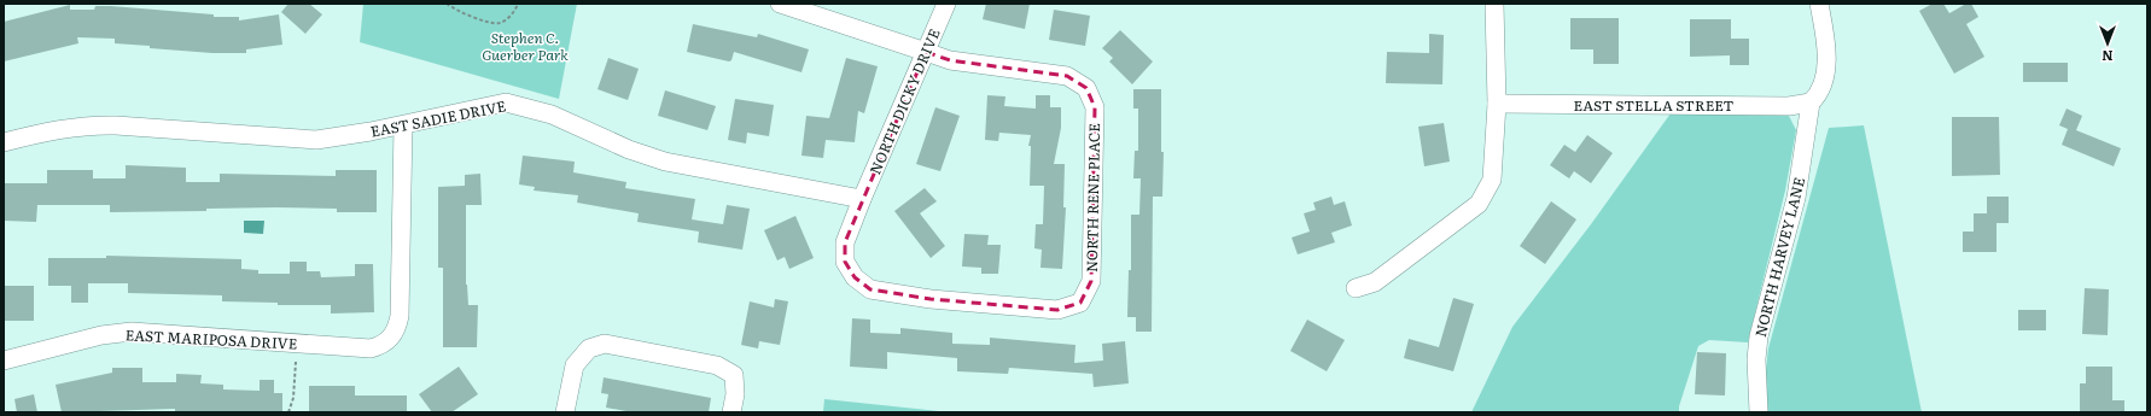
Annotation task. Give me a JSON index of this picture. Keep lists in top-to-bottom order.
{
  "streets": {
    "street": [
      "NORTH DICKY DRIVE",
      "EAST STELLA STREET",
      "EAST SADIE DRIVE",
      "NORTH RENE PLACE",
      "NORTH HARVEY LANE",
      "EAST MARIPOSA DRIVE"
    ]
  },
  "crossings": [
    ["NORTH DICKY DRIVE", "EAST SADIE DRIVE"],
    ["NORTH DICKY DRIVE", "NORTH RENE PLACE"],
    ["EAST STELLA STREET", "NORTH HARVEY LANE"],
    ["EAST SADIE DRIVE", "NORTH RENE PLACE"],
    ["EAST SADIE DRIVE", "EAST MARIPOSA DRIVE"]
  ],
  "parks": ["Stephen C. Guerber Park"],
  "north": "bottom"
}
